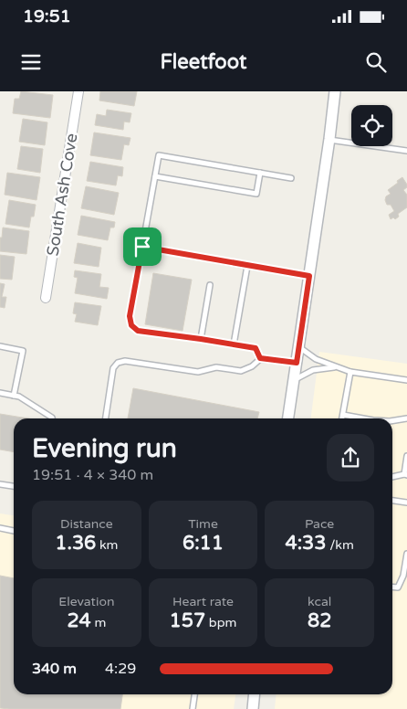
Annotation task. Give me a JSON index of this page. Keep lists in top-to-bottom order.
{
  "streets": {
    "street": ["South Ash Cove"]
  },
  "page": {
    "status": "19:51",
    "header": "Fleetfoot",
    "heading": ["Evening run", "19:51 · 4 × 340 m"],
    "stats": [
      ["Distance", "1.36 km"],
      ["Time", "6:11"],
      ["Pace", "4:33 /km"],
      ["Elevation", "24 m"],
      ["Heart rate", "157 bpm"],
      ["kcal", "82"]
    ],
    "list": [
      {
        "name": "340 m",
        "note": "4:29"
      }
    ]
  }
}
